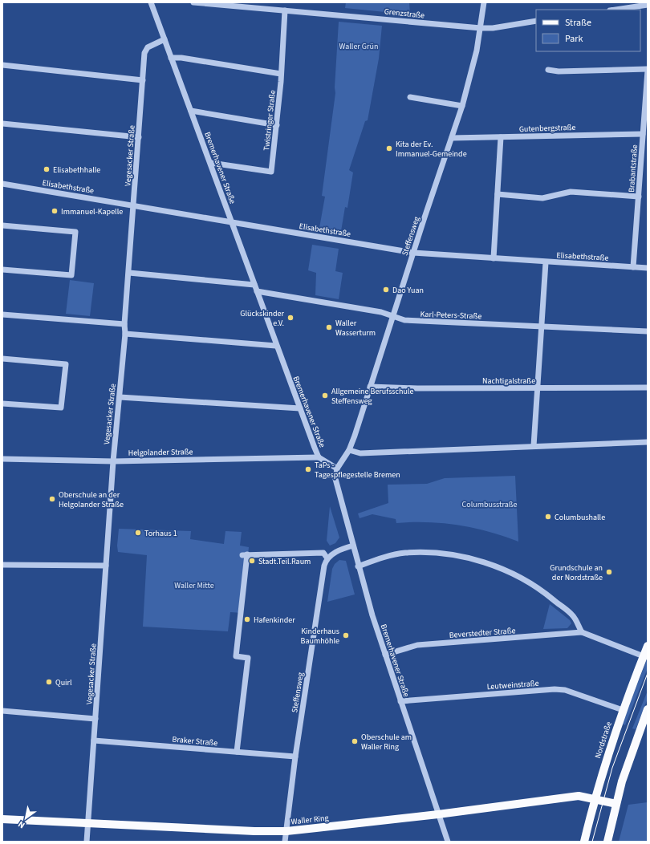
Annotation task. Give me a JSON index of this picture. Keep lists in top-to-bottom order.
{
  "streets": {
    "main road": ["Nordstraße", "Waller Ring"],
    "street": [
      "Grenzstraße",
      "Twistringer Straße",
      "Gutenbergstraße",
      "Vegesacker Straße",
      "Bremerhavener Straße",
      "Brabantstraße",
      "Elisabethstraße",
      "Steffensweg",
      "Karl-Peters-Straße",
      "Nachtigalstraße",
      "Helgolander Straße",
      "Beverstedter Straße",
      "Leutweinstraße",
      "Braker Straße"
    ]
  },
  "crossings": [
    ["Grenzstraße", "Twistringer Straße"],
    ["Grenzstraße", "Steffensweg"],
    ["Twistringer Straße", "Bremerhavener Straße"],
    ["Gutenbergstraße", "Brabantstraße"],
    ["Gutenbergstraße", "Steffensweg"],
    ["Vegesacker Straße", "Bremerhavener Straße"],
    ["Vegesacker Straße", "Elisabethstraße"],
    ["Vegesacker Straße", "Helgolander Straße"],
    ["Vegesacker Straße", "Braker Straße"],
    ["Vegesacker Straße", "Waller Ring"],
    ["Bremerhavener Straße", "Elisabethstraße"],
    ["Bremerhavener Straße", "Steffensweg"],
    ["Bremerhavener Straße", "Karl-Peters-Straße"],
    ["Bremerhavener Straße", "Helgolander Straße"],
    ["Bremerhavener Straße", "Beverstedter Straße"],
    ["Bremerhavener Straße", "Leutweinstraße"],
    ["Bremerhavener Straße", "Waller Ring"],
    ["Brabantstraße", "Elisabethstraße"],
    ["Elisabethstraße", "Steffensweg"],
    ["Steffensweg", "Karl-Peters-Straße"],
    ["Steffensweg", "Nachtigalstraße"],
    ["Steffensweg", "Braker Straße"],
    ["Steffensweg", "Waller Ring"],
    ["Leutweinstraße", "Nordstraße"],
    ["Nordstraße", "Waller Ring"]
  ],
  "parks": ["Waller Grün", "Columbusstraße", "Waller Mitte"],
  "places": [
    "Kita der Ev. Immanuel-Gemeinde",
    "Elisabethhalle",
    "Immanuel-Kapelle",
    "Dao Yuan",
    "Glückskinder e.V.",
    "Waller Wasserturm",
    "Allgemeine Berufsschule Steffensweg",
    "TaPs - Tagespflegestelle Bremen",
    "Oberschule an der Helgolander Straße",
    "Columbushalle",
    "Torhaus 1",
    "Stadt.Teil.Raum",
    "Grundschule an der Nordstraße",
    "Hafenkinder",
    "Kinderhaus Baumhöhle",
    "Quirl",
    "Oberschule am Waller Ring"
  ],
  "legend": ["Straße", "Park"],
  "north": "bottom left"
}
